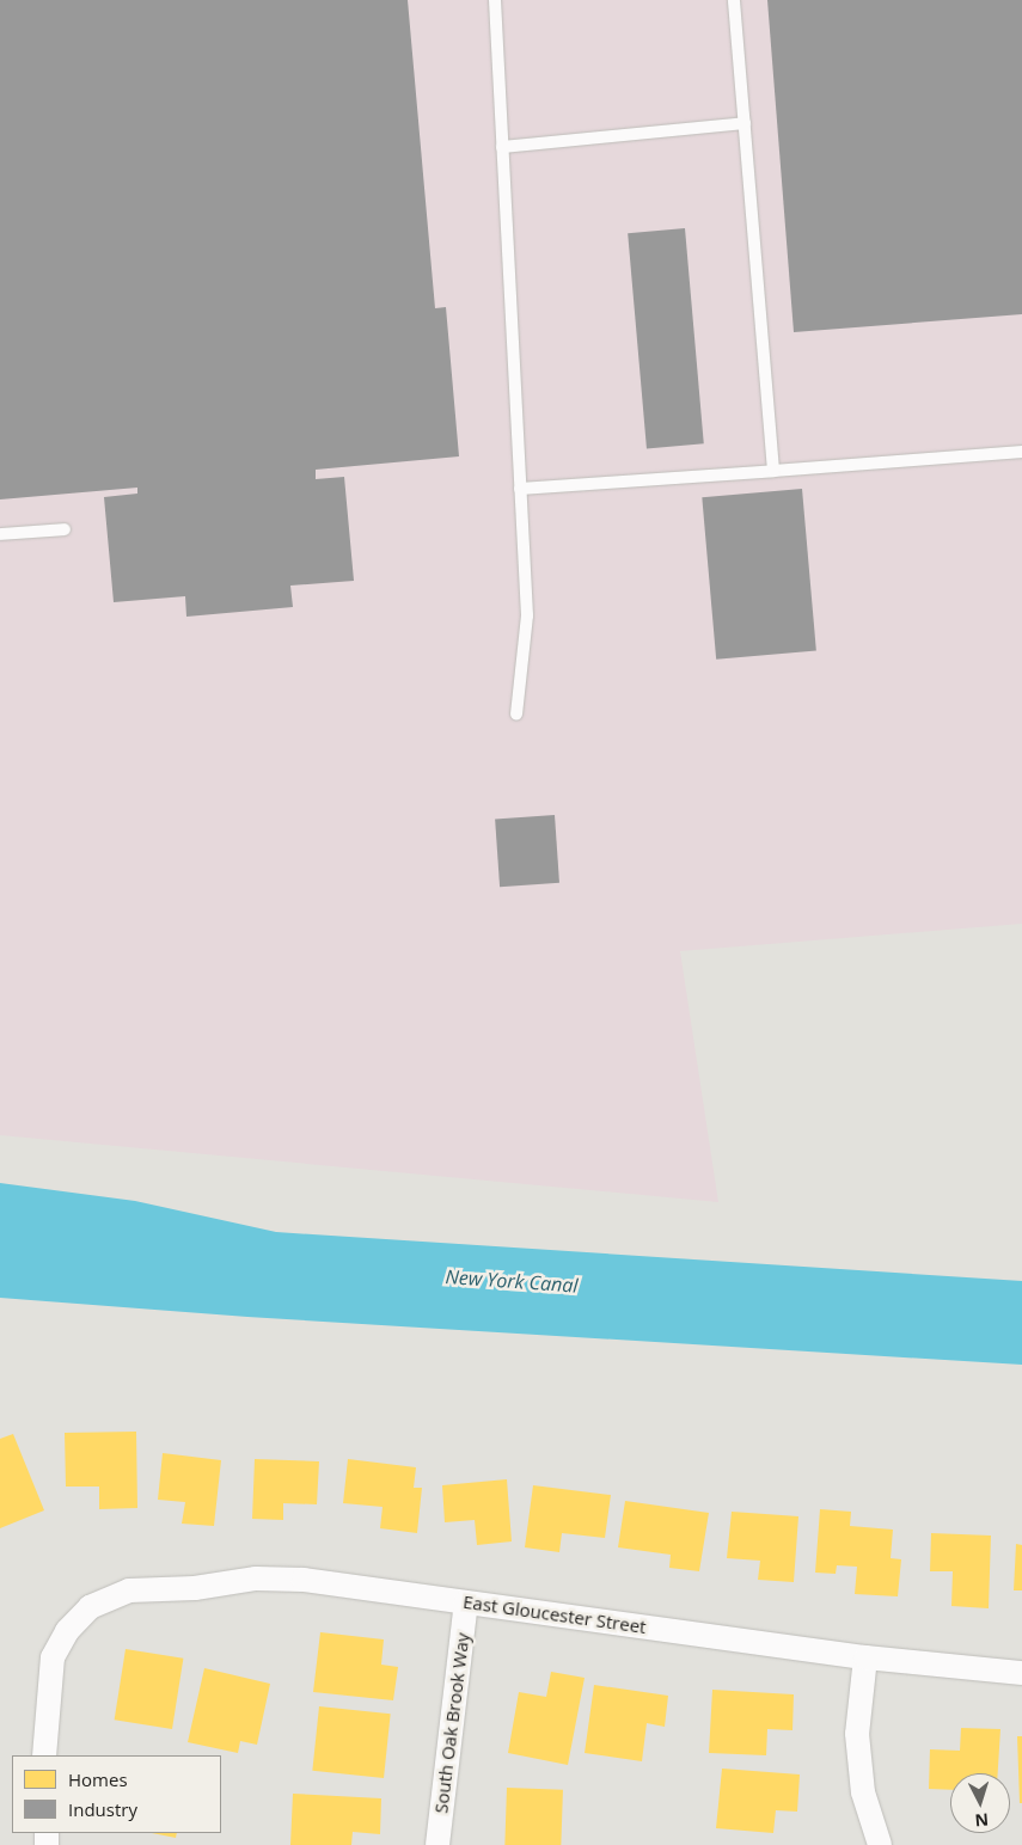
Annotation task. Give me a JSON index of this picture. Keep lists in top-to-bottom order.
{
  "streets": {
    "street": ["East Gloucester Street", "South Oak Brook Way"]
  },
  "crossings": [
    ["East Gloucester Street", "South Oak Brook Way"]
  ],
  "water": ["New York Canal"],
  "legend": ["Homes", "Industry"],
  "north": "bottom"
}
